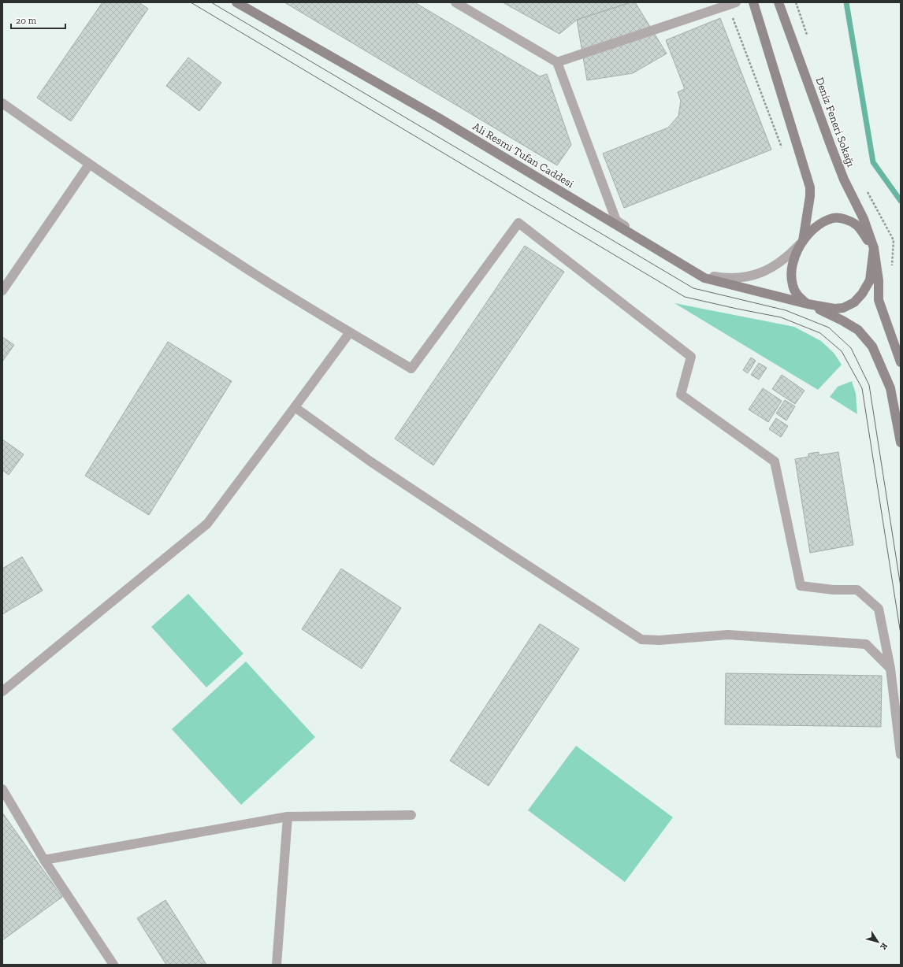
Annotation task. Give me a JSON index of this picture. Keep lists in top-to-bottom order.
{
  "streets": {
    "main road": ["Deniz Feneri Sokağı", "Ali Resmi Tufan Caddesi"]
  },
  "crossings": [
    ["Deniz Feneri Sokağı", "Ali Resmi Tufan Caddesi"]
  ],
  "scale_bar": "20 m",
  "north": "bottom right"
}
